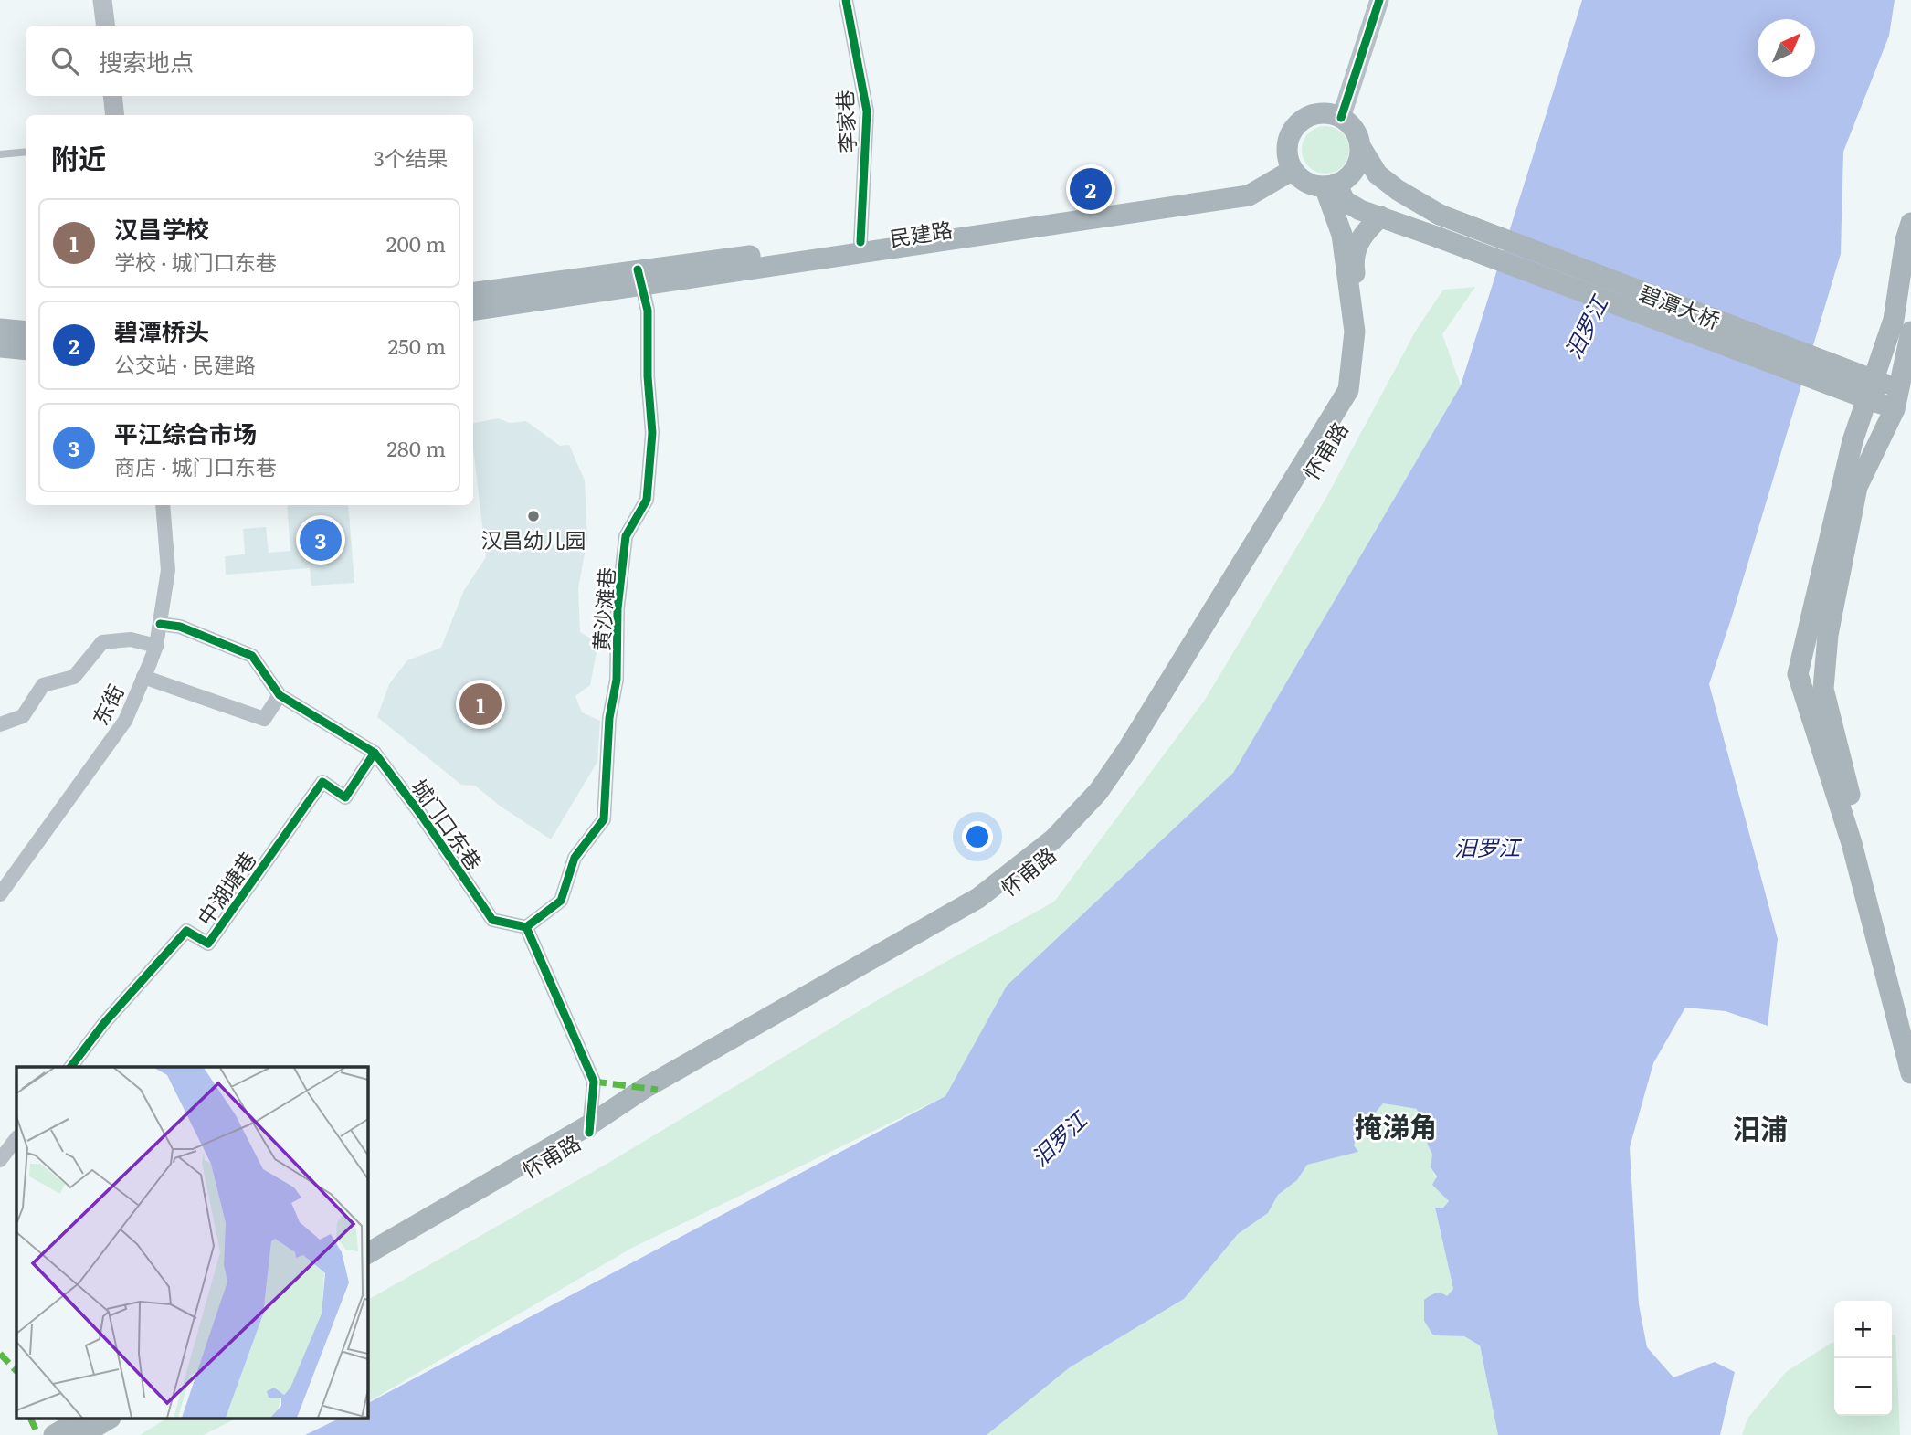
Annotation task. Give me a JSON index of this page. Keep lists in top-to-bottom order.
{
  "streets": {
    "main road": ["民建路", "碧潭大桥", "怀甫路"],
    "street": [
      "李家巷",
      "黄沙滩巷",
      "东街",
      "城门口东巷",
      "中湖塘巷"
    ]
  },
  "crossings": [
    ["李家巷", "民建路"],
    ["民建路", "碧潭大桥"],
    ["民建路", "黄沙滩巷"],
    ["黄沙滩巷", "城门口东巷"],
    ["东街", "城门口东巷"],
    ["城门口东巷", "中湖塘巷"]
  ],
  "districts": ["掩涕角", "汨浦"],
  "water": ["汨罗江"],
  "places": ["汉昌幼儿园"],
  "north": "top right",
  "page": {
    "search": "搜索地点",
    "heading": ["附近", "3个结果"],
    "pins": ["2", "3", "1"],
    "list": [
      {
        "mark": "1",
        "name": "汉昌学校",
        "note": "学校 · 城门口东巷",
        "value": "200 m"
      },
      {
        "mark": "2",
        "name": "碧潭桥头",
        "note": "公交站 · 民建路",
        "value": "250 m"
      },
      {
        "mark": "3",
        "name": "平江综合市场",
        "note": "商店 · 城门口东巷",
        "value": "280 m"
      }
    ],
    "map_buttons": ["+", "−"]
  }
}
